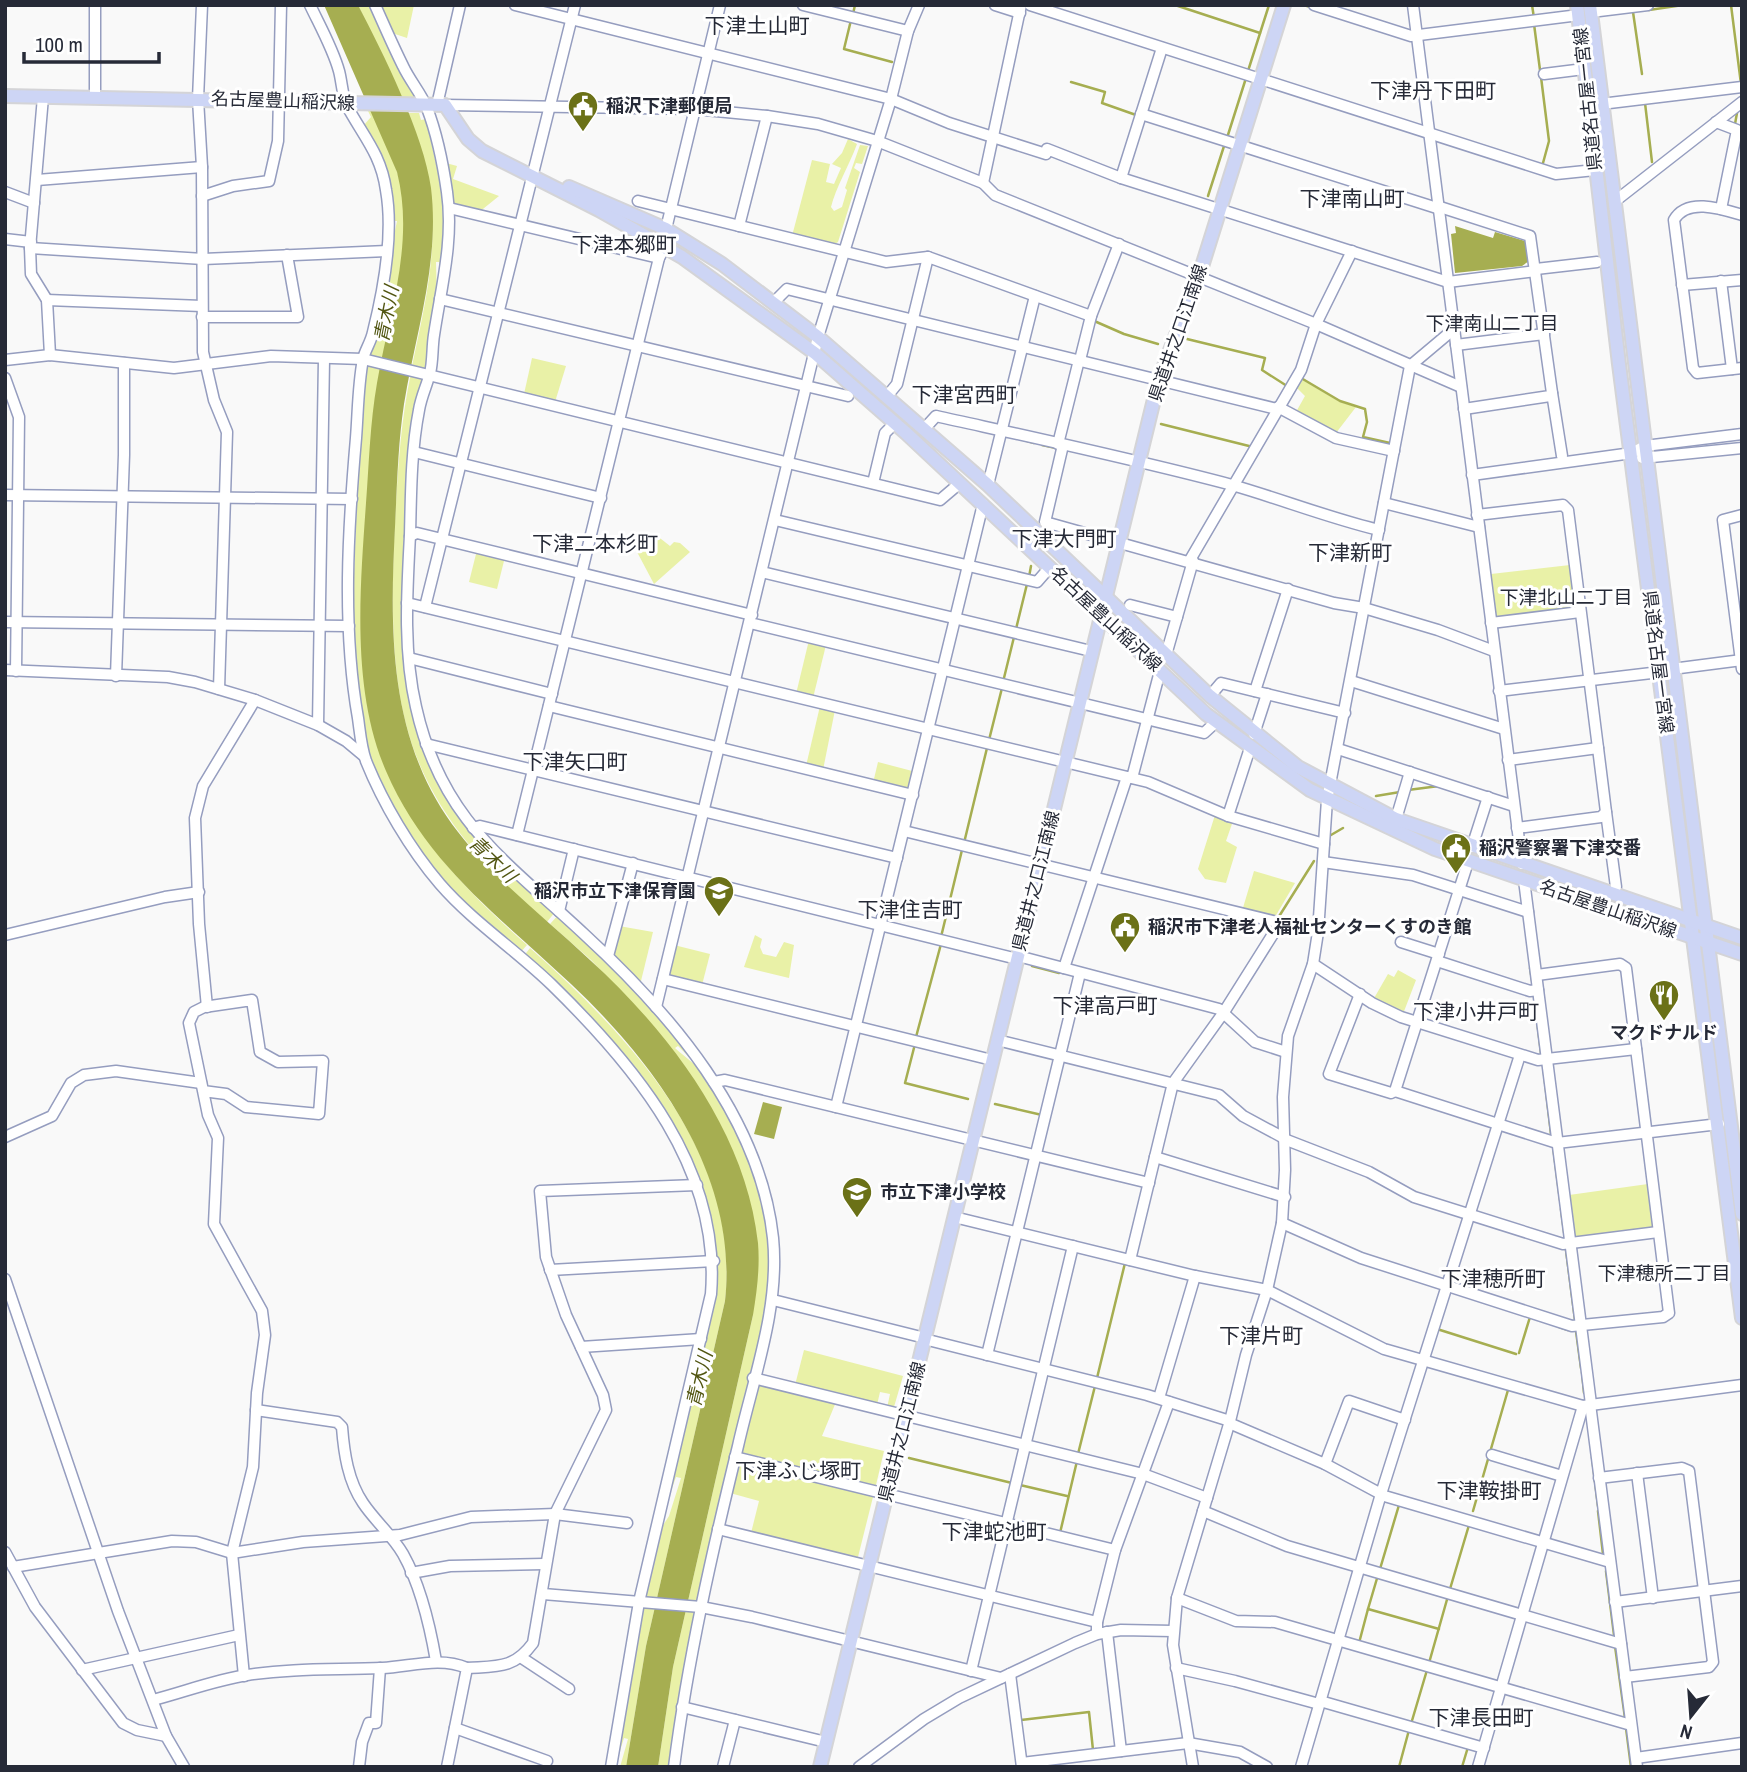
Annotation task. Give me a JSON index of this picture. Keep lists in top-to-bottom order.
{
  "streets": {
    "main road": ["県道名古屋一宮線", "名古屋豊山稲沢線", "県道井之口江南線"]
  },
  "crossings": [
    ["県道名古屋一宮線", "名古屋豊山稲沢線"],
    ["名古屋豊山稲沢線", "県道井之口江南線"]
  ],
  "districts": [
    "下津土山町",
    "下津丹下田町",
    "下津南山町",
    "下津本郷町",
    "下津南山二丁目",
    "下津宮西町",
    "下津大門町",
    "下津二本杉町",
    "下津新町",
    "下津北山二丁目",
    "下津矢口町",
    "下津住吉町",
    "下津高戸町",
    "下津小井戸町",
    "下津穂所二丁目",
    "下津穂所町",
    "下津片町",
    "下津ふじ塚町",
    "下津鞍掛町",
    "下津蛇池町",
    "下津長田町"
  ],
  "water": ["青木川"],
  "places": {
    "public building": ["稲沢下津郵便局", "稲沢警察署下津交番", "稲沢市下津老人福祉センターくすのき館"],
    "school or university": ["稲沢市立下津保育園", "市立下津小学校"],
    "restaurant": ["マクドナルド"]
  },
  "scale_bar": "100 m",
  "north": "bottom"
}
